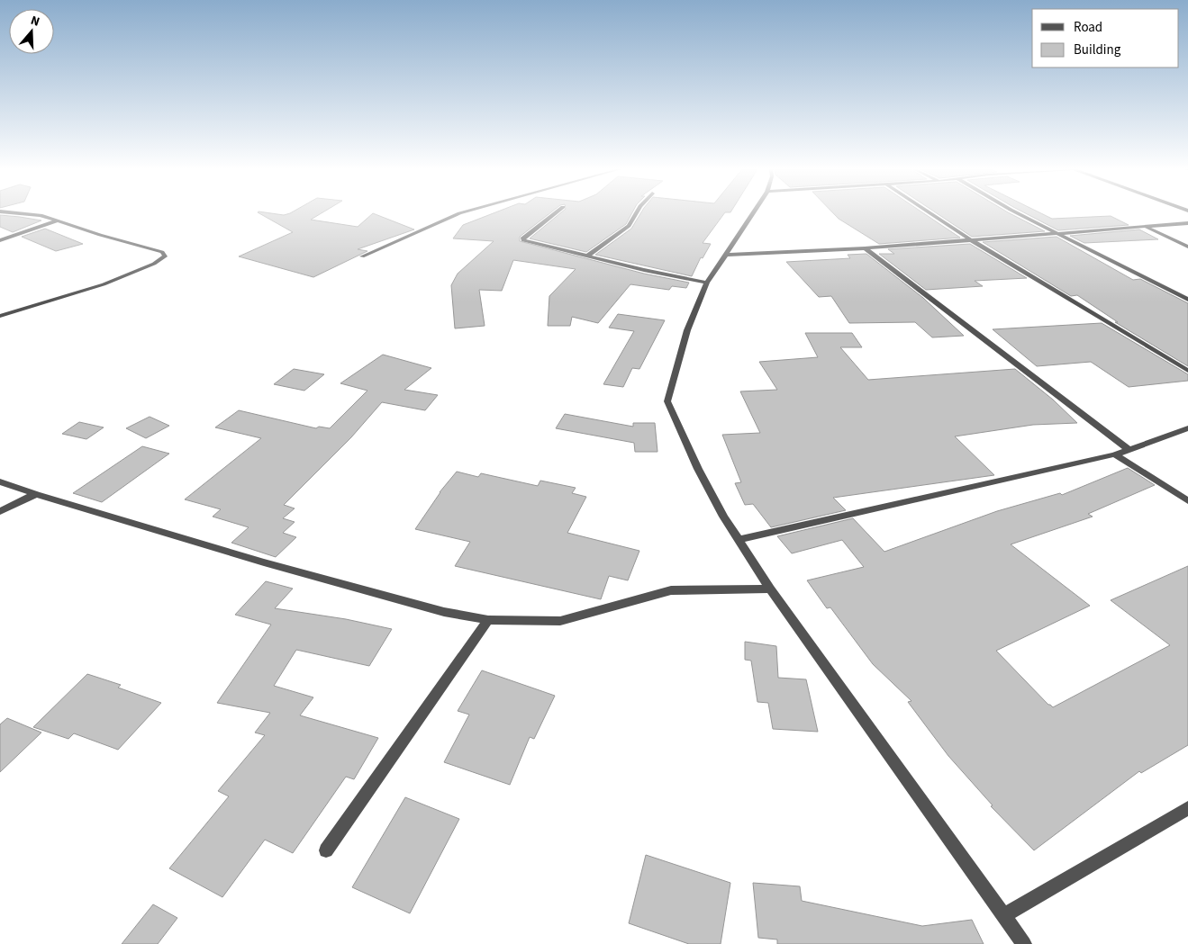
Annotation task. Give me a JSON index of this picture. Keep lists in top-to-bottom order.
{
  "legend": ["Road", "Building"],
  "north": "top"
}
